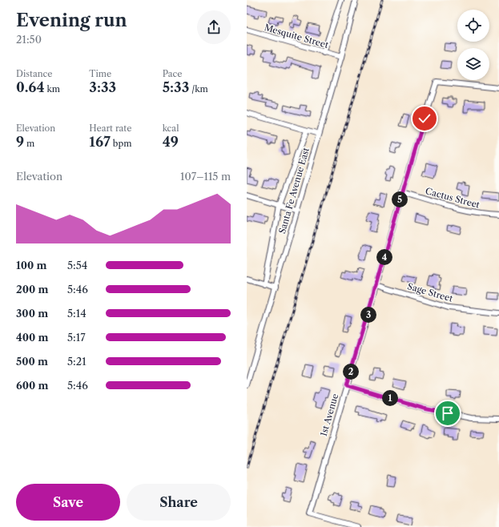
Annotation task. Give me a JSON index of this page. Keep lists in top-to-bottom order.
{
  "streets": {
    "street": [
      "Mesquite Street",
      "Santa Fe Avenue East",
      "Cactus Street",
      "Sage Street",
      "1st Avenue"
    ]
  },
  "crossings": [
    ["Mesquite Street", "Santa Fe Avenue East"],
    ["Cactus Street", "1st Avenue"],
    ["Sage Street", "1st Avenue"]
  ],
  "page": {
    "heading": ["Evening run", "21:50"],
    "stats": [
      ["Distance", "0.64 km"],
      ["Time", "3:33"],
      ["Pace", "5:33 /km"],
      ["Elevation", "9 m"],
      ["Heart rate", "167 bpm"],
      ["kcal", "49"]
    ],
    "chart": ["Elevation", "107–115 m"],
    "pins": [
      "5",
      "4",
      "3",
      "2",
      "1"
    ],
    "list": [
      {
        "name": "100 m",
        "note": "5:54"
      },
      {
        "name": "200 m",
        "note": "5:46"
      },
      {
        "name": "300 m",
        "note": "5:14"
      },
      {
        "name": "400 m",
        "note": "5:17"
      },
      {
        "name": "500 m",
        "note": "5:21"
      },
      {
        "name": "600 m",
        "note": "5:46"
      }
    ],
    "buttons": ["Save", "Share"]
  }
}
